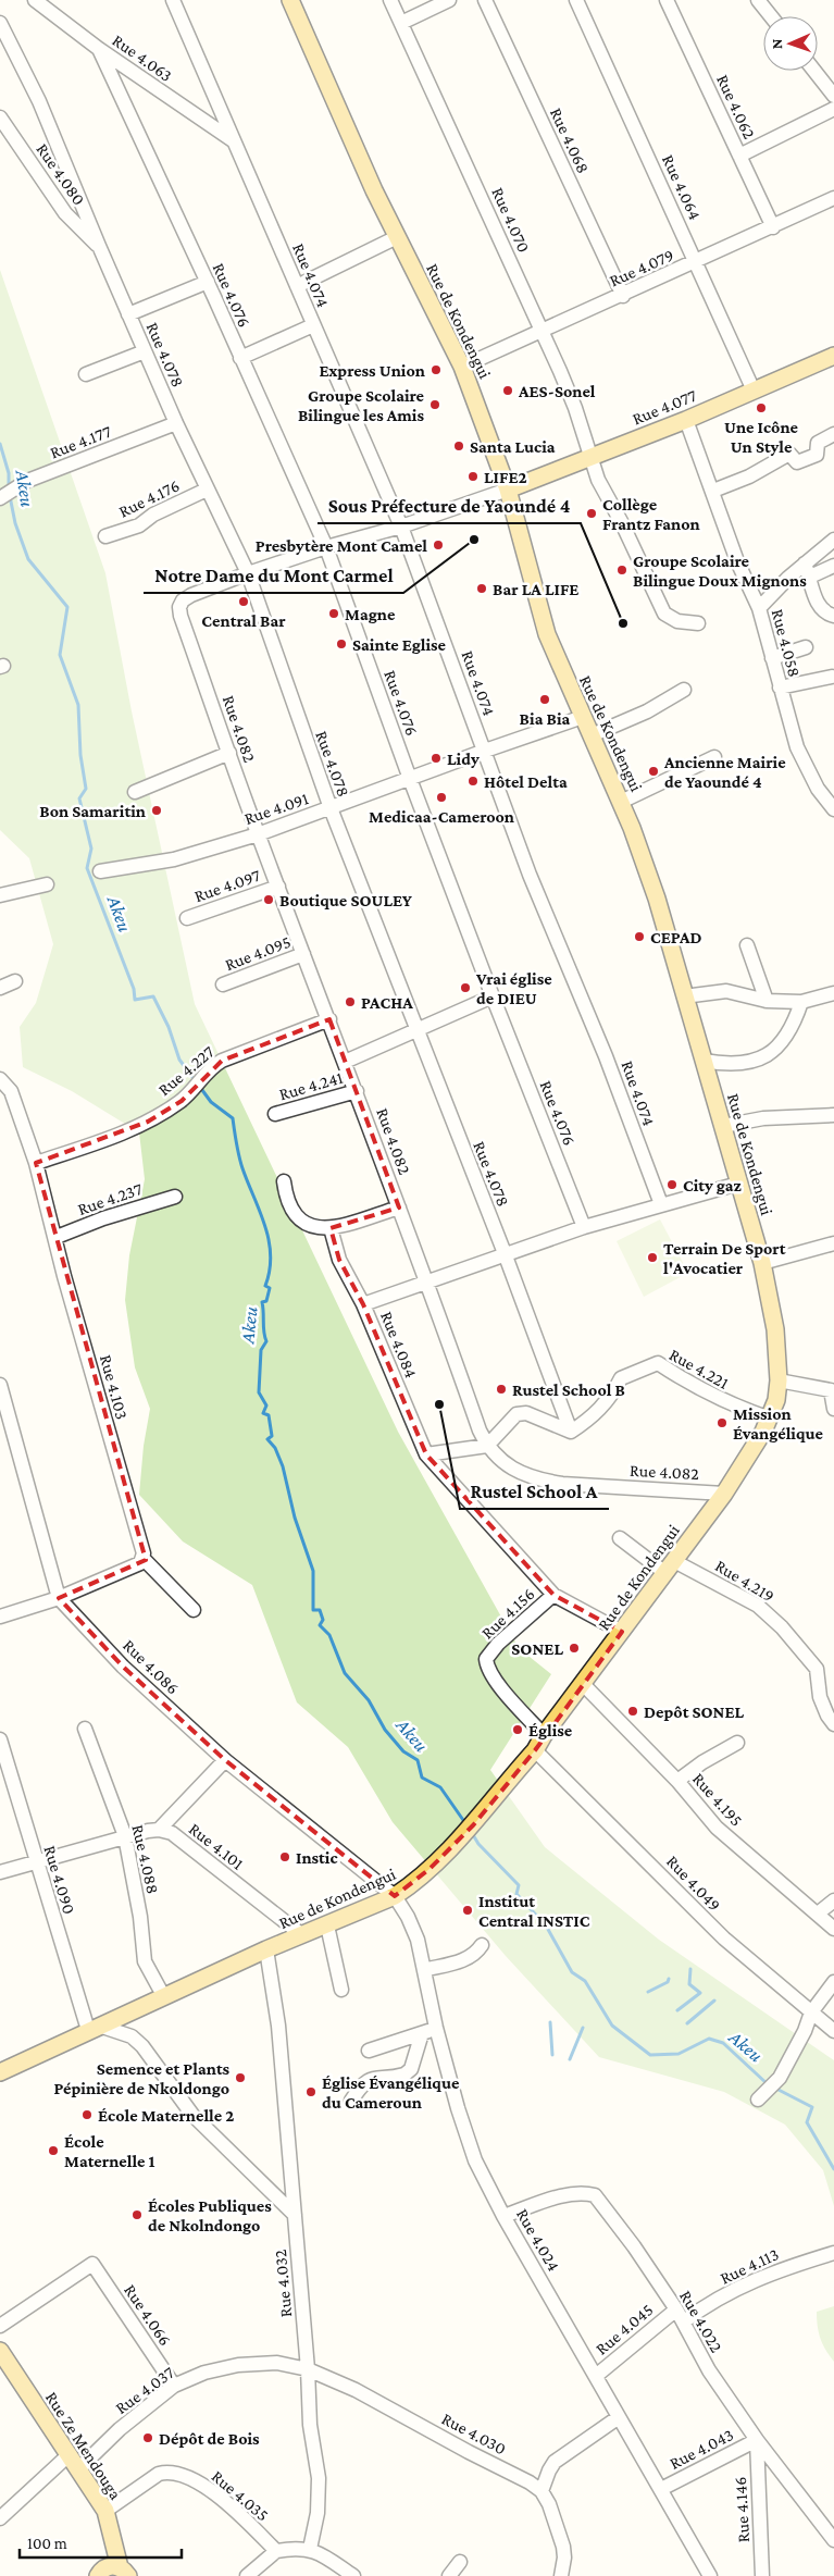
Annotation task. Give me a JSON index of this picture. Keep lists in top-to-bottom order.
{
  "streets": {
    "main road": ["Rue de Kondengui", "Rue 4.077", "Rue Ze Mendouga"],
    "street": [
      "Rue 4.063",
      "Rue 4.062",
      "Rue 4.068",
      "Rue 4.080",
      "Rue 4.064",
      "Rue 4.070",
      "Rue 4.079",
      "Rue 4.074",
      "Rue 4.076",
      "Rue 4.078",
      "Rue 4.177",
      "Rue 4.176",
      "Rue 4.058",
      "Rue 4.082",
      "Rue 4.091",
      "Rue 4.097",
      "Rue 4.095",
      "Rue 4.227",
      "Rue 4.241",
      "Rue 4.237",
      "Rue 4.084",
      "Rue 4.221",
      "Rue 4.103",
      "Rue 4.219",
      "Rue 4.156",
      "Rue 4.086",
      "Rue 4.195",
      "Rue 4.101",
      "Rue 4.088",
      "Rue 4.090",
      "Rue 4.049",
      "Rue 4.024",
      "Rue 4.113",
      "Rue 4.032",
      "Rue 4.066",
      "Rue 4.022",
      "Rue 4.045",
      "Rue 4.037",
      "Rue 4.030",
      "Rue 4.043",
      "Rue 4.035",
      "Rue 4.146"
    ]
  },
  "crossings": [
    ["Rue 4.063", "Rue 4.074"],
    ["Rue 4.063", "Rue 4.076"],
    ["Rue 4.062", "Rue 4.079"],
    ["Rue 4.068", "Rue 4.079"],
    ["Rue 4.080", "Rue 4.078"],
    ["Rue 4.064", "Rue 4.079"],
    ["Rue 4.064", "Rue 4.077"],
    ["Rue 4.070", "Rue 4.079"],
    ["Rue 4.070", "Rue 4.077"],
    ["Rue 4.079", "Rue de Kondengui"],
    ["Rue 4.074", "Rue 4.091"],
    ["Rue 4.074", "Rue 4.084"],
    ["Rue 4.076", "Rue 4.091"],
    ["Rue 4.076", "Rue 4.084"],
    ["Rue de Kondengui", "Rue 4.077"],
    ["Rue de Kondengui", "Rue 4.082"],
    ["Rue de Kondengui", "Rue 4.091"],
    ["Rue de Kondengui", "Rue 4.084"],
    ["Rue de Kondengui", "Rue 4.221"],
    ["Rue de Kondengui", "Rue 4.219"],
    ["Rue de Kondengui", "Rue 4.156"],
    ["Rue de Kondengui", "Rue 4.086"],
    ["Rue de Kondengui", "Rue 4.195"],
    ["Rue de Kondengui", "Rue 4.101"],
    ["Rue de Kondengui", "Rue 4.088"],
    ["Rue de Kondengui", "Rue 4.090"],
    ["Rue de Kondengui", "Rue 4.049"],
    ["Rue de Kondengui", "Rue 4.024"],
    ["Rue de Kondengui", "Rue 4.032"],
    ["Rue 4.078", "Rue 4.177"],
    ["Rue 4.078", "Rue 4.176"],
    ["Rue 4.078", "Rue 4.082"],
    ["Rue 4.078", "Rue 4.091"],
    ["Rue 4.078", "Rue 4.084"],
    ["Rue 4.078", "Rue 4.221"],
    ["Rue 4.077", "Rue 4.058"],
    ["Rue 4.082", "Rue 4.091"],
    ["Rue 4.082", "Rue 4.097"],
    ["Rue 4.082", "Rue 4.095"],
    ["Rue 4.082", "Rue 4.227"],
    ["Rue 4.082", "Rue 4.241"],
    ["Rue 4.082", "Rue 4.084"],
    ["Rue 4.227", "Rue 4.103"],
    ["Rue 4.237", "Rue 4.103"],
    ["Rue 4.084", "Rue 4.156"],
    ["Rue 4.086", "Rue 4.024"],
    ["Rue 4.101", "Rue 4.088"],
    ["Rue 4.101", "Rue 4.090"],
    ["Rue 4.024", "Rue 4.022"],
    ["Rue 4.024", "Rue 4.045"],
    ["Rue 4.024", "Rue 4.043"],
    ["Rue 4.113", "Rue 4.022"],
    ["Rue 4.032", "Rue 4.037"],
    ["Rue 4.032", "Rue 4.030"],
    ["Rue 4.066", "Rue 4.037"],
    ["Rue 4.022", "Rue 4.045"],
    ["Rue 4.022", "Rue 4.043"],
    ["Rue 4.022", "Rue 4.146"],
    ["Rue 4.037", "Rue 4.030"],
    ["Rue 4.037", "Rue Ze Mendouga"],
    ["Rue Ze Mendouga", "Rue 4.035"],
    ["Rue 4.043", "Rue 4.146"]
  ],
  "water": ["Akeu"],
  "places": [
    "Express Union",
    "AES-Sonel",
    "Groupe Scolaire Bilingue les Amis",
    "Une Icône Un Style",
    "Santa Lucia",
    "LIFE2",
    "Collège Frantz Fanon",
    "Notre Dame du Mont Carmel",
    "Presbytère Mont Camel",
    "Groupe Scolaire Bilingue Doux Mignons",
    "Bar LA LIFE",
    "Central Bar",
    "Magne",
    "Sous Préfecture de Yaoundé 4",
    "Sainte Eglise",
    "Bia Bia",
    "Lidy",
    "Ancienne Mairie de Yaoundé 4",
    "Hôtel Delta",
    "Medicaa-Cameroon",
    "Bon Samaritin",
    "Boutique SOULEY",
    "CEPAD",
    "Vrai église de DIEU",
    "PACHA",
    "City gaz",
    "Terrain De Sport l'Avocatier",
    "Rustel School B",
    "Rustel School A",
    "Mission Évangélique",
    "SONEL",
    "Depôt SONEL",
    "Église",
    "Instic",
    "Institut Central INSTIC",
    "Semence et Plants Pépinière de Nkoldongo",
    "Église Évangélique du Cameroun",
    "École Maternelle 2",
    "École Maternelle 1",
    "Écoles Publiques de Nkolndongo",
    "Dépôt de Bois"
  ],
  "scale_bar": "100 m",
  "north": "left"
}
